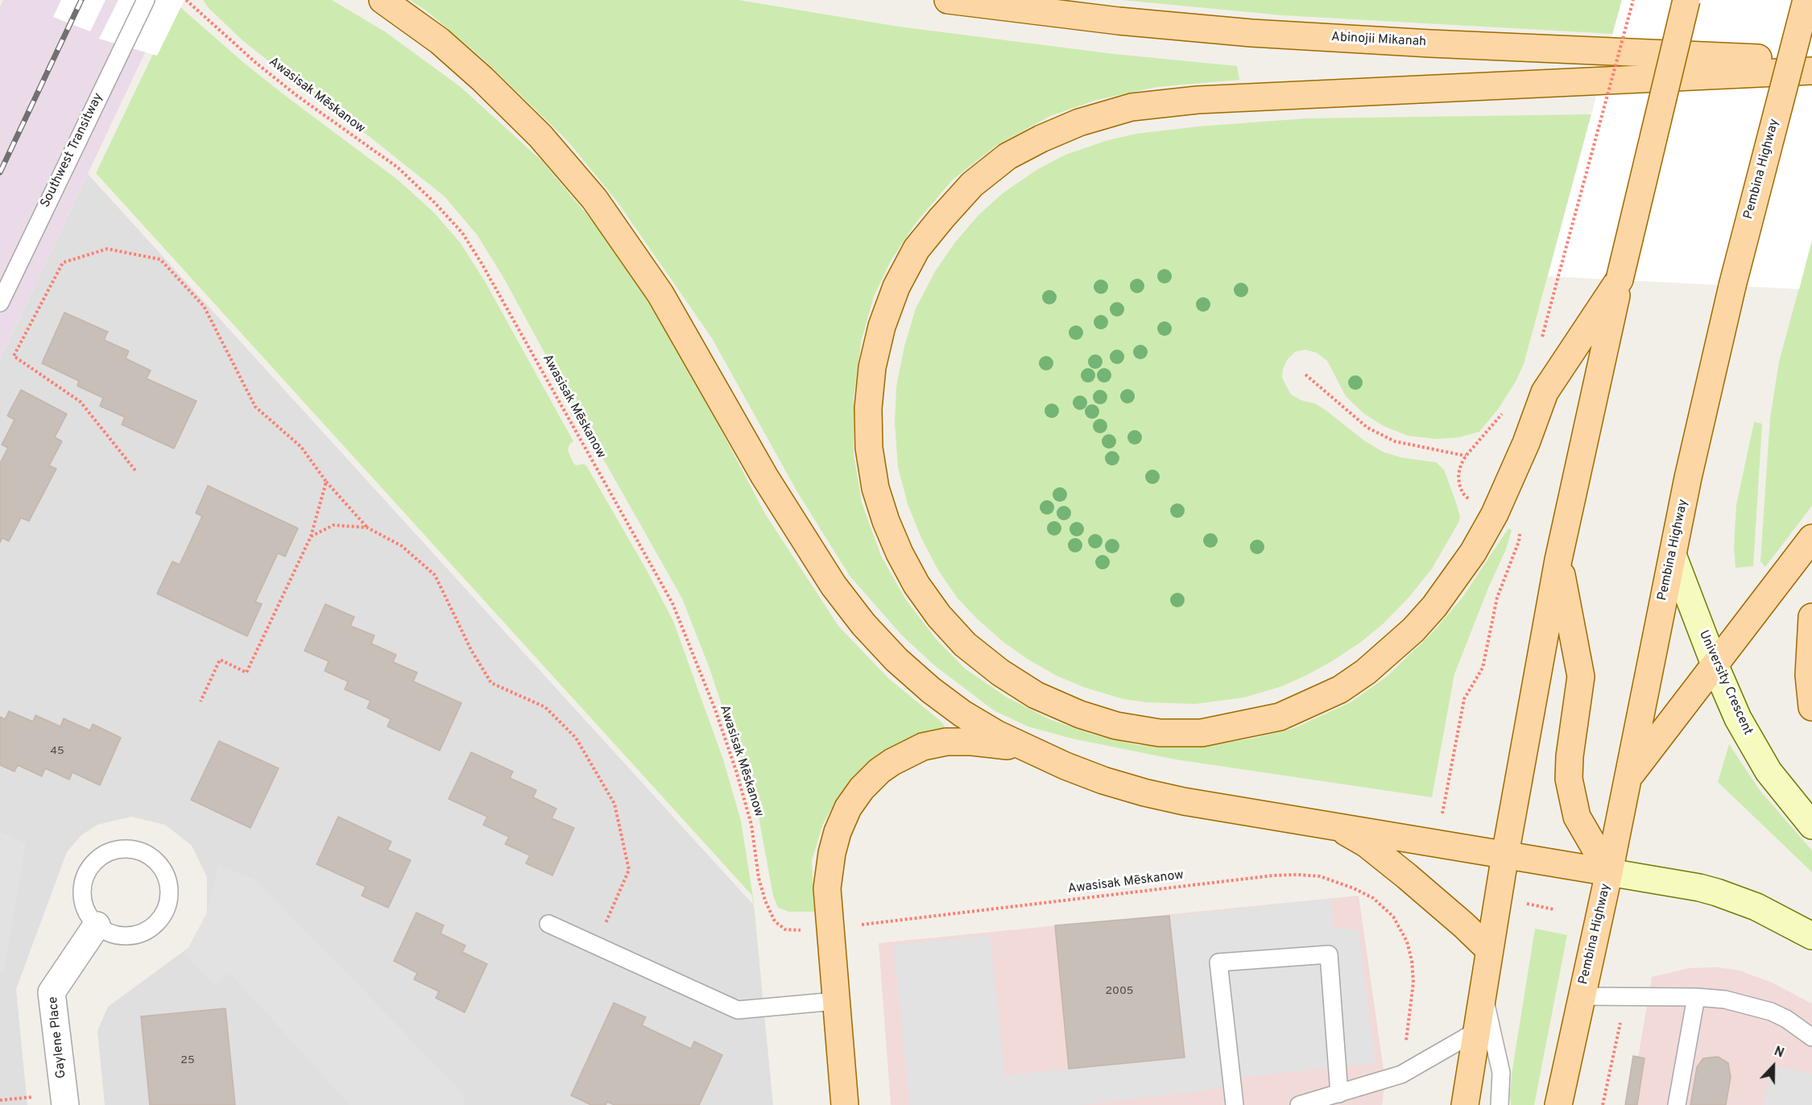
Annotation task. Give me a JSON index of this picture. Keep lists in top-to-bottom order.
{
  "streets": {
    "main road": ["Abinojii Mikanah", "Pembina Highway", "University Crescent"],
    "street": ["Gaylene Place"],
    "lane": ["Southwest Transitway"],
    "path": ["Awasisak Mēskanow"]
  },
  "crossings": [
    ["Pembina Highway", "University Crescent"]
  ],
  "house_numbers": ["45", "2005", "25"],
  "north": "top"
}
